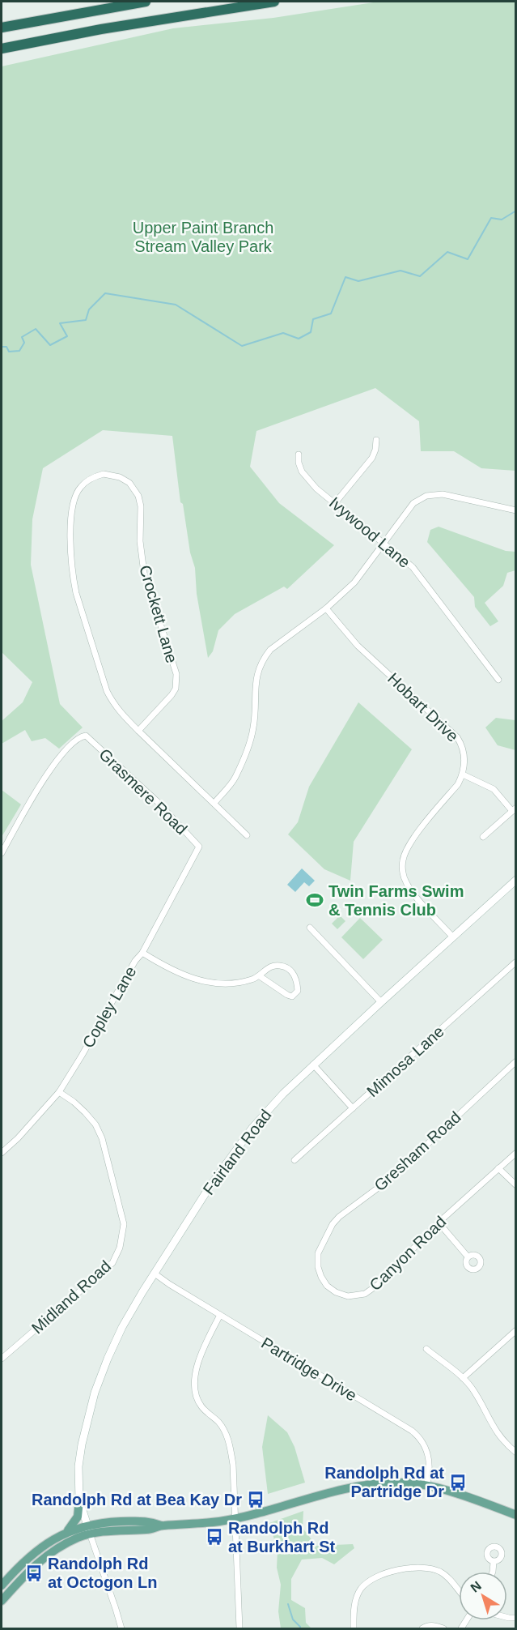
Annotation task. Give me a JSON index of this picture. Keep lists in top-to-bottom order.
{
  "streets": {
    "main road": ["Fairland Road"],
    "street": [
      "Ivywood Lane",
      "Crockett Lane",
      "Hobart Drive",
      "Grasmere Road",
      "Copley Lane",
      "Mimosa Lane",
      "Gresham Road",
      "Canyon Road",
      "Midland Road",
      "Partridge Drive"
    ]
  },
  "crossings": [
    ["Grasmere Road", "Copley Lane"],
    ["Copley Lane", "Midland Road"],
    ["Gresham Road", "Canyon Road"],
    ["Fairland Road", "Partridge Drive"]
  ],
  "parks": ["Upper Paint Branch Stream Valley Park"],
  "places": {
    "sports": ["Twin Farms Swim & Tennis Club"],
    "bus stop": [
      "Randolph Rd at Partridge Dr",
      "Randolph Rd at Bea Kay Dr",
      "Randolph Rd at Burkhart St",
      "Randolph Rd at Octogon Ln"
    ]
  },
  "north": "top left"
}
